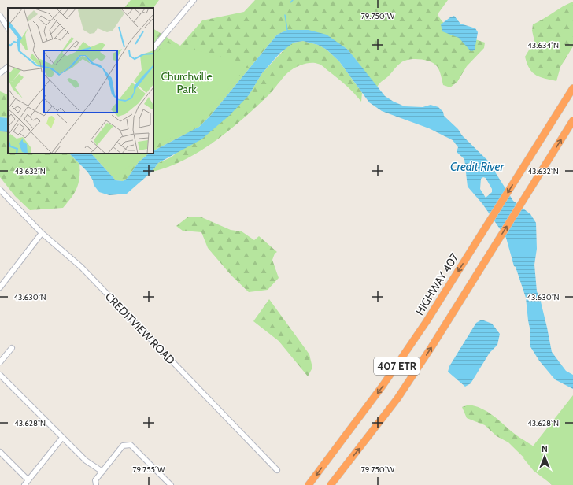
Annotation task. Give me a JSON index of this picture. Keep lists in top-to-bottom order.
{
  "streets": {
    "highway": ["HIGHWAY 407", "407 ETR"],
    "street": ["CREDITVIEW ROAD"]
  },
  "water": ["Credit River"],
  "parks": ["Churchville Park"],
  "north": "top",
  "coordinates": [
    "79.750°W",
    "43.634°N",
    "43.632°N",
    "43.630°N",
    "43.628°N",
    "79.755°W"
  ]
}
